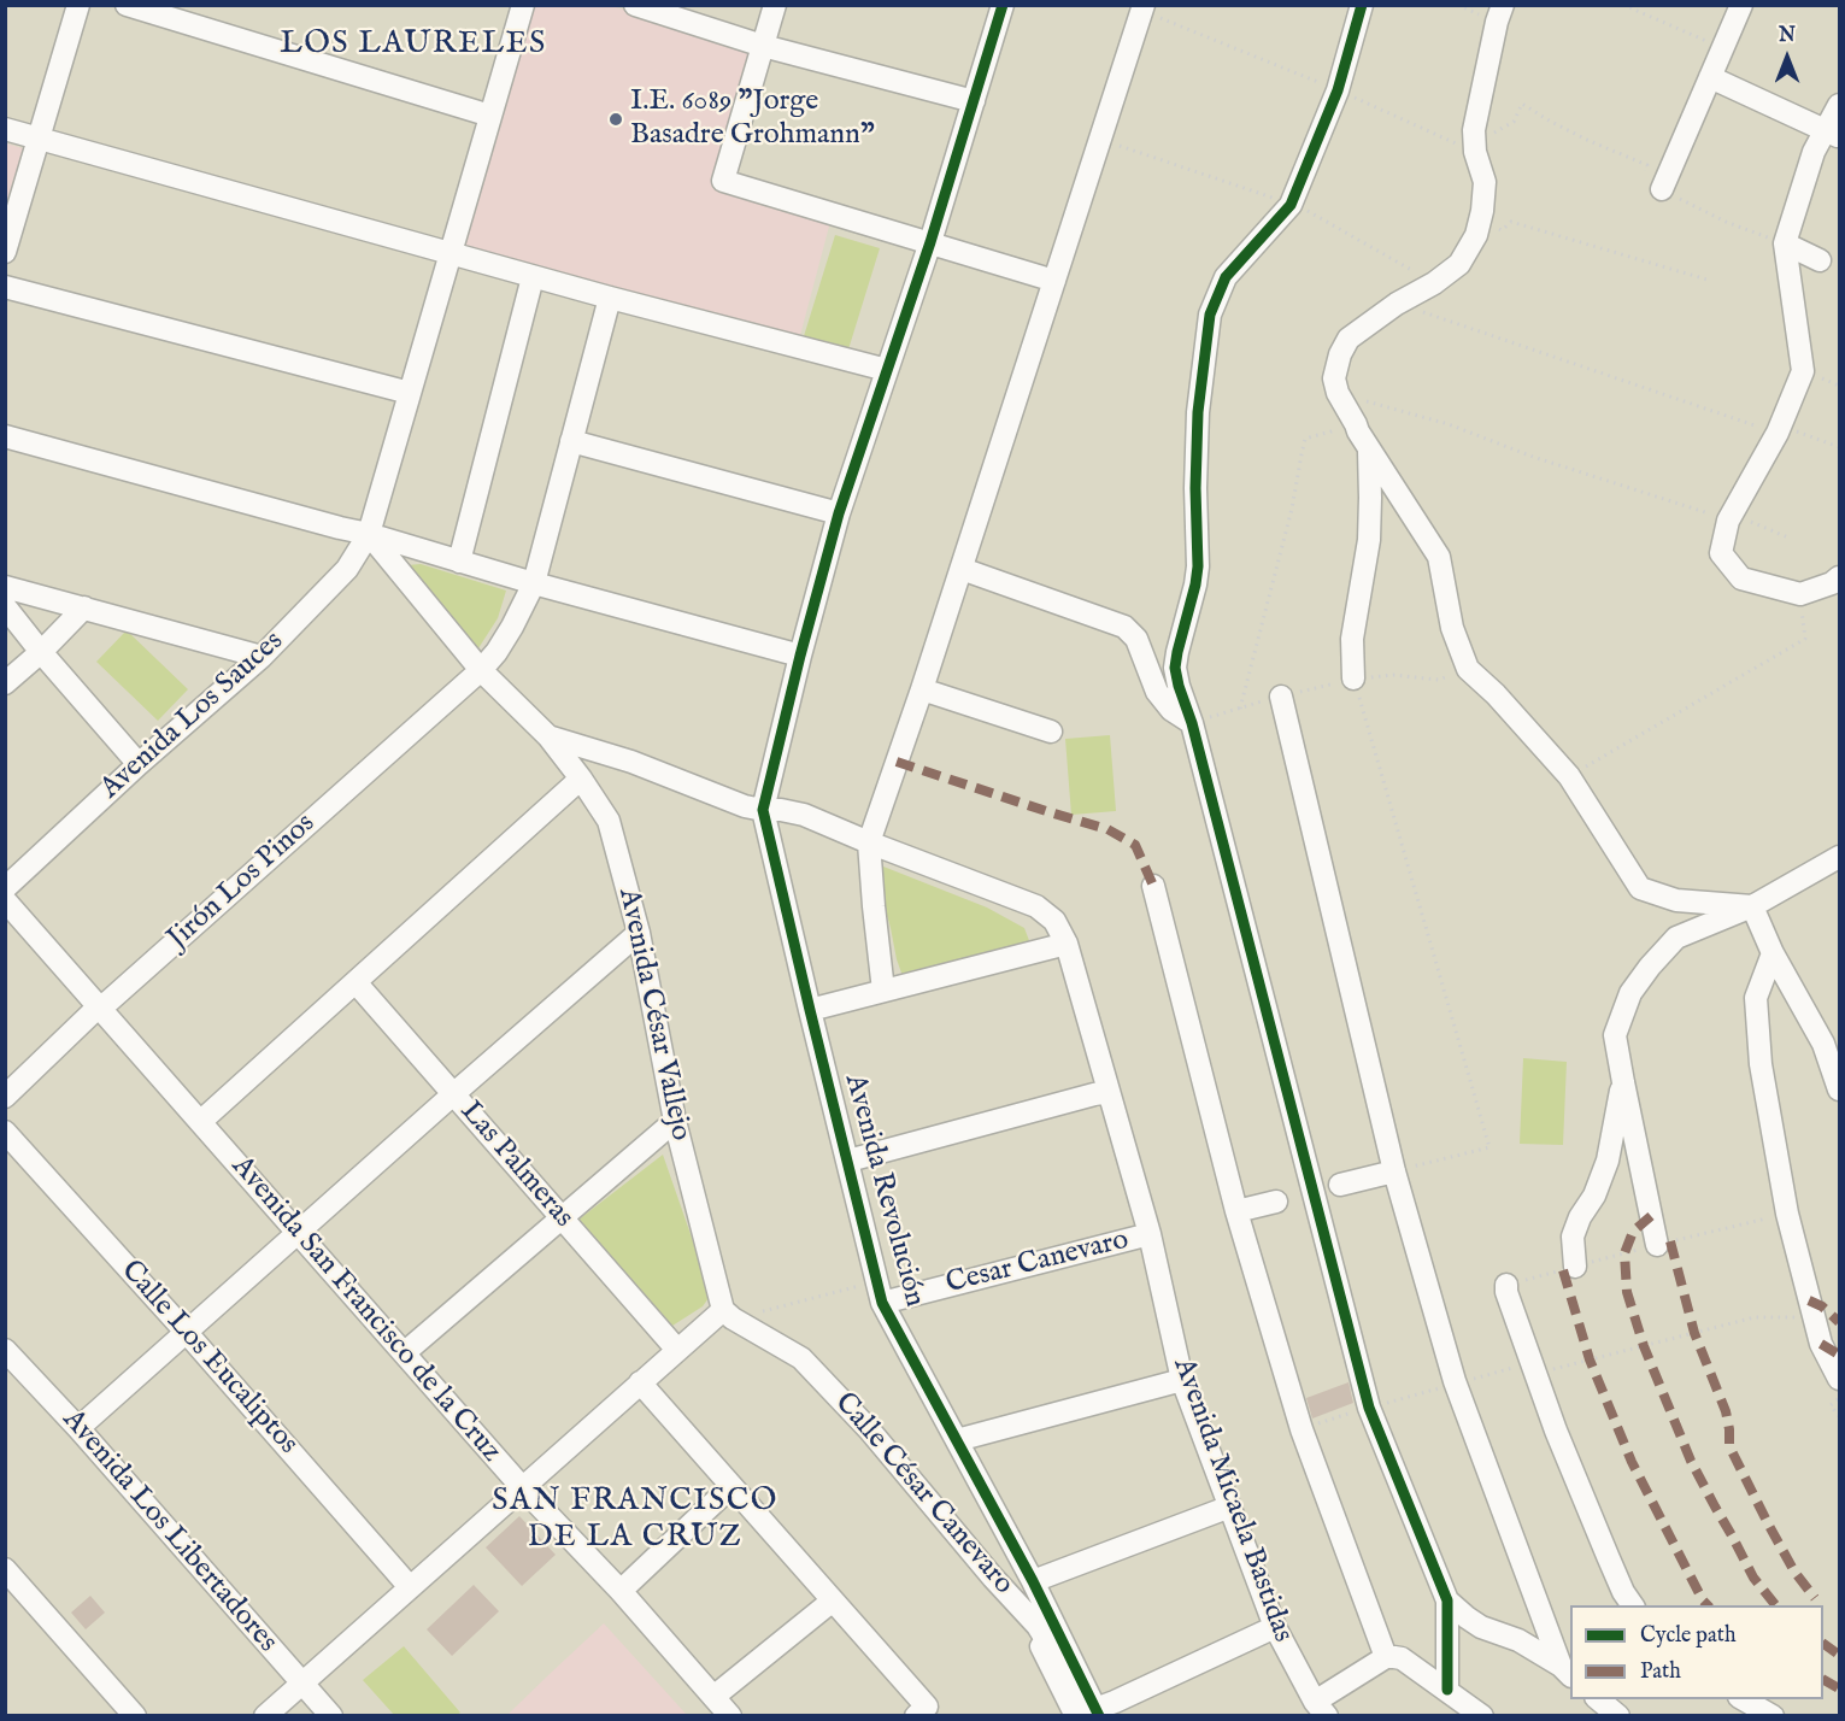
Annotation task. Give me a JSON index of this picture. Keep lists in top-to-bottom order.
{
  "streets": {
    "street": [
      "Avenida Los Sauces",
      "Jirón Los Pinos",
      "Avenida César Vallejo",
      "Las Palmeras",
      "Avenida Revolución",
      "Cesar Canevaro",
      "Avenida San Francisco de la Cruz",
      "Calle Los Eucaliptos",
      "Calle César Canevaro",
      "Avenida Micaela Bastidas",
      "Avenida Los Libertadores"
    ]
  },
  "crossings": [
    ["Avenida Los Sauces", "Avenida César Vallejo"],
    ["Jirón Los Pinos", "Avenida César Vallejo"],
    ["Jirón Los Pinos", "Avenida San Francisco de la Cruz"],
    ["Avenida César Vallejo", "Calle César Canevaro"],
    ["Avenida César Vallejo", "Avenida Micaela Bastidas"],
    ["Avenida Revolución", "Cesar Canevaro"],
    ["Avenida Revolución", "Calle César Canevaro"],
    ["Avenida Revolución", "Avenida Micaela Bastidas"],
    ["Cesar Canevaro", "Avenida Micaela Bastidas"]
  ],
  "districts": ["LOS LAURELES", "SAN FRANCISCO DE LA CRUZ"],
  "places": ["I.E. 6089 \"Jorge Basadre Grohmann\""],
  "legend": ["Cycle path", "Path"],
  "north": "top"
}
